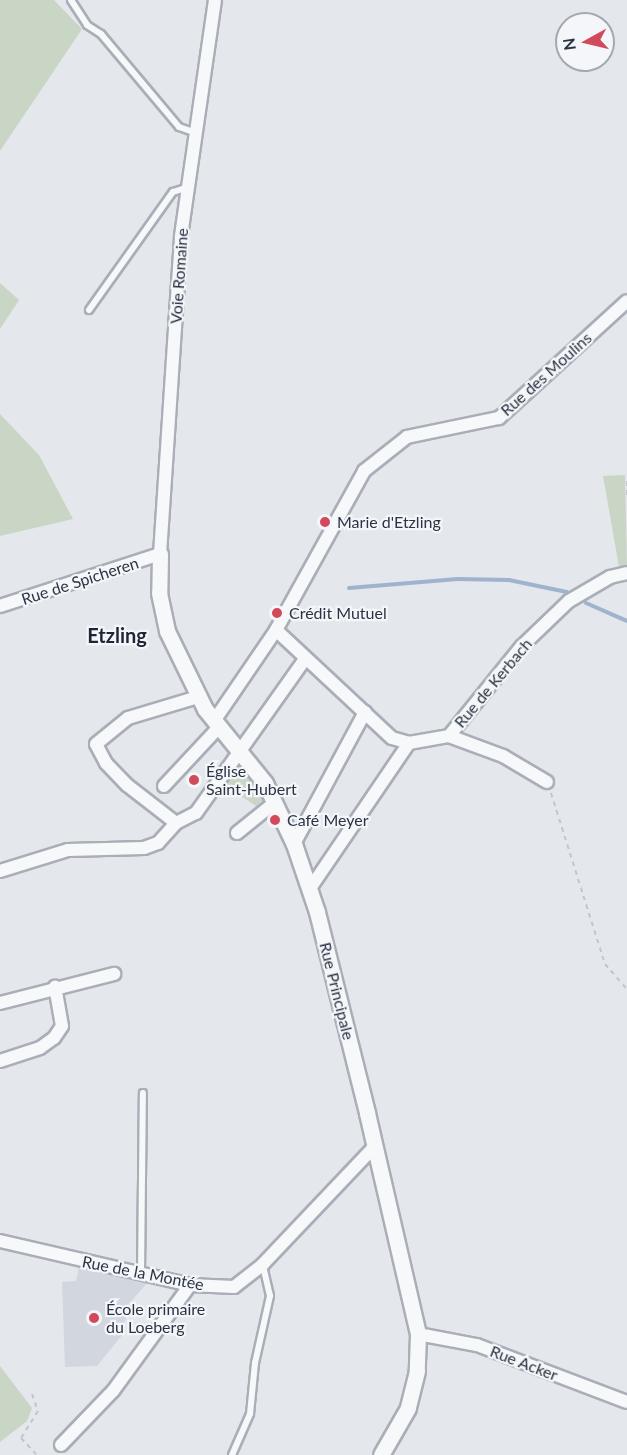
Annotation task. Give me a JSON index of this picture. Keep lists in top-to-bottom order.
{
  "streets": {
    "street": [
      "Voie Romaine",
      "Rue des Moulins",
      "Rue de Spicheren",
      "Rue de Kerbach",
      "Rue Principale",
      "Rue de la Montée",
      "Rue Acker"
    ]
  },
  "crossings": [
    ["Voie Romaine", "Rue de Spicheren"],
    ["Voie Romaine", "Rue Principale"],
    ["Rue des Moulins", "Rue Principale"],
    ["Rue de Spicheren", "Rue Principale"],
    ["Rue Principale", "Rue de la Montée"],
    ["Rue Principale", "Rue Acker"]
  ],
  "districts": ["Etzling"],
  "places": [
    "Marie d'Etzling",
    "Crédit Mutuel",
    "Église Saint-Hubert",
    "Café Meyer",
    "École primaire du Loeberg"
  ],
  "north": "left"
}
